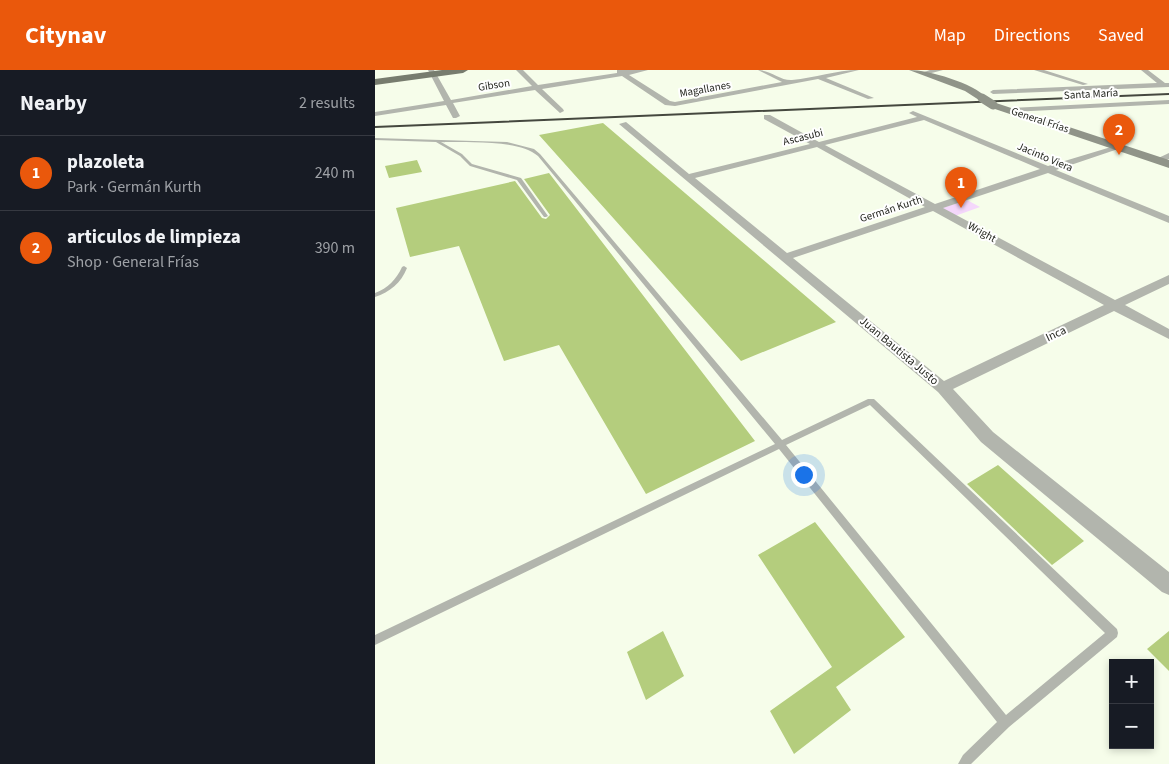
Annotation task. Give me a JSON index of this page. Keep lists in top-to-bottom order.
{
  "streets": {
    "main road": ["General Frías"],
    "street": [
      "Gibson",
      "Magallanes",
      "Santa María",
      "Ascasubi",
      "Jacinto Viera",
      "Germán Kurth",
      "Wright",
      "Inca",
      "Juan Bautista Justo"
    ]
  },
  "crossings": [
    ["Gibson", "Magallanes"],
    ["Santa María", "General Frías"],
    ["General Frías", "Germán Kurth"],
    ["Ascasubi", "Jacinto Viera"],
    ["Ascasubi", "Wright"],
    ["Ascasubi", "Juan Bautista Justo"],
    ["Jacinto Viera", "Germán Kurth"],
    ["Germán Kurth", "Wright"],
    ["Germán Kurth", "Juan Bautista Justo"],
    ["Wright", "Inca"],
    ["Inca", "Juan Bautista Justo"]
  ],
  "page": {
    "header": "Citynav",
    "nav": ["Map", "Directions", "Saved"],
    "heading": ["Nearby", "2 results"],
    "pins": ["2", "1"],
    "list": [
      {
        "mark": "1",
        "name": "plazoleta",
        "note": "Park · Germán Kurth",
        "value": "240 m"
      },
      {
        "mark": "2",
        "name": "articulos de limpieza",
        "note": "Shop · General Frías",
        "value": "390 m"
      }
    ],
    "map_buttons": ["+", "−"]
  }
}
